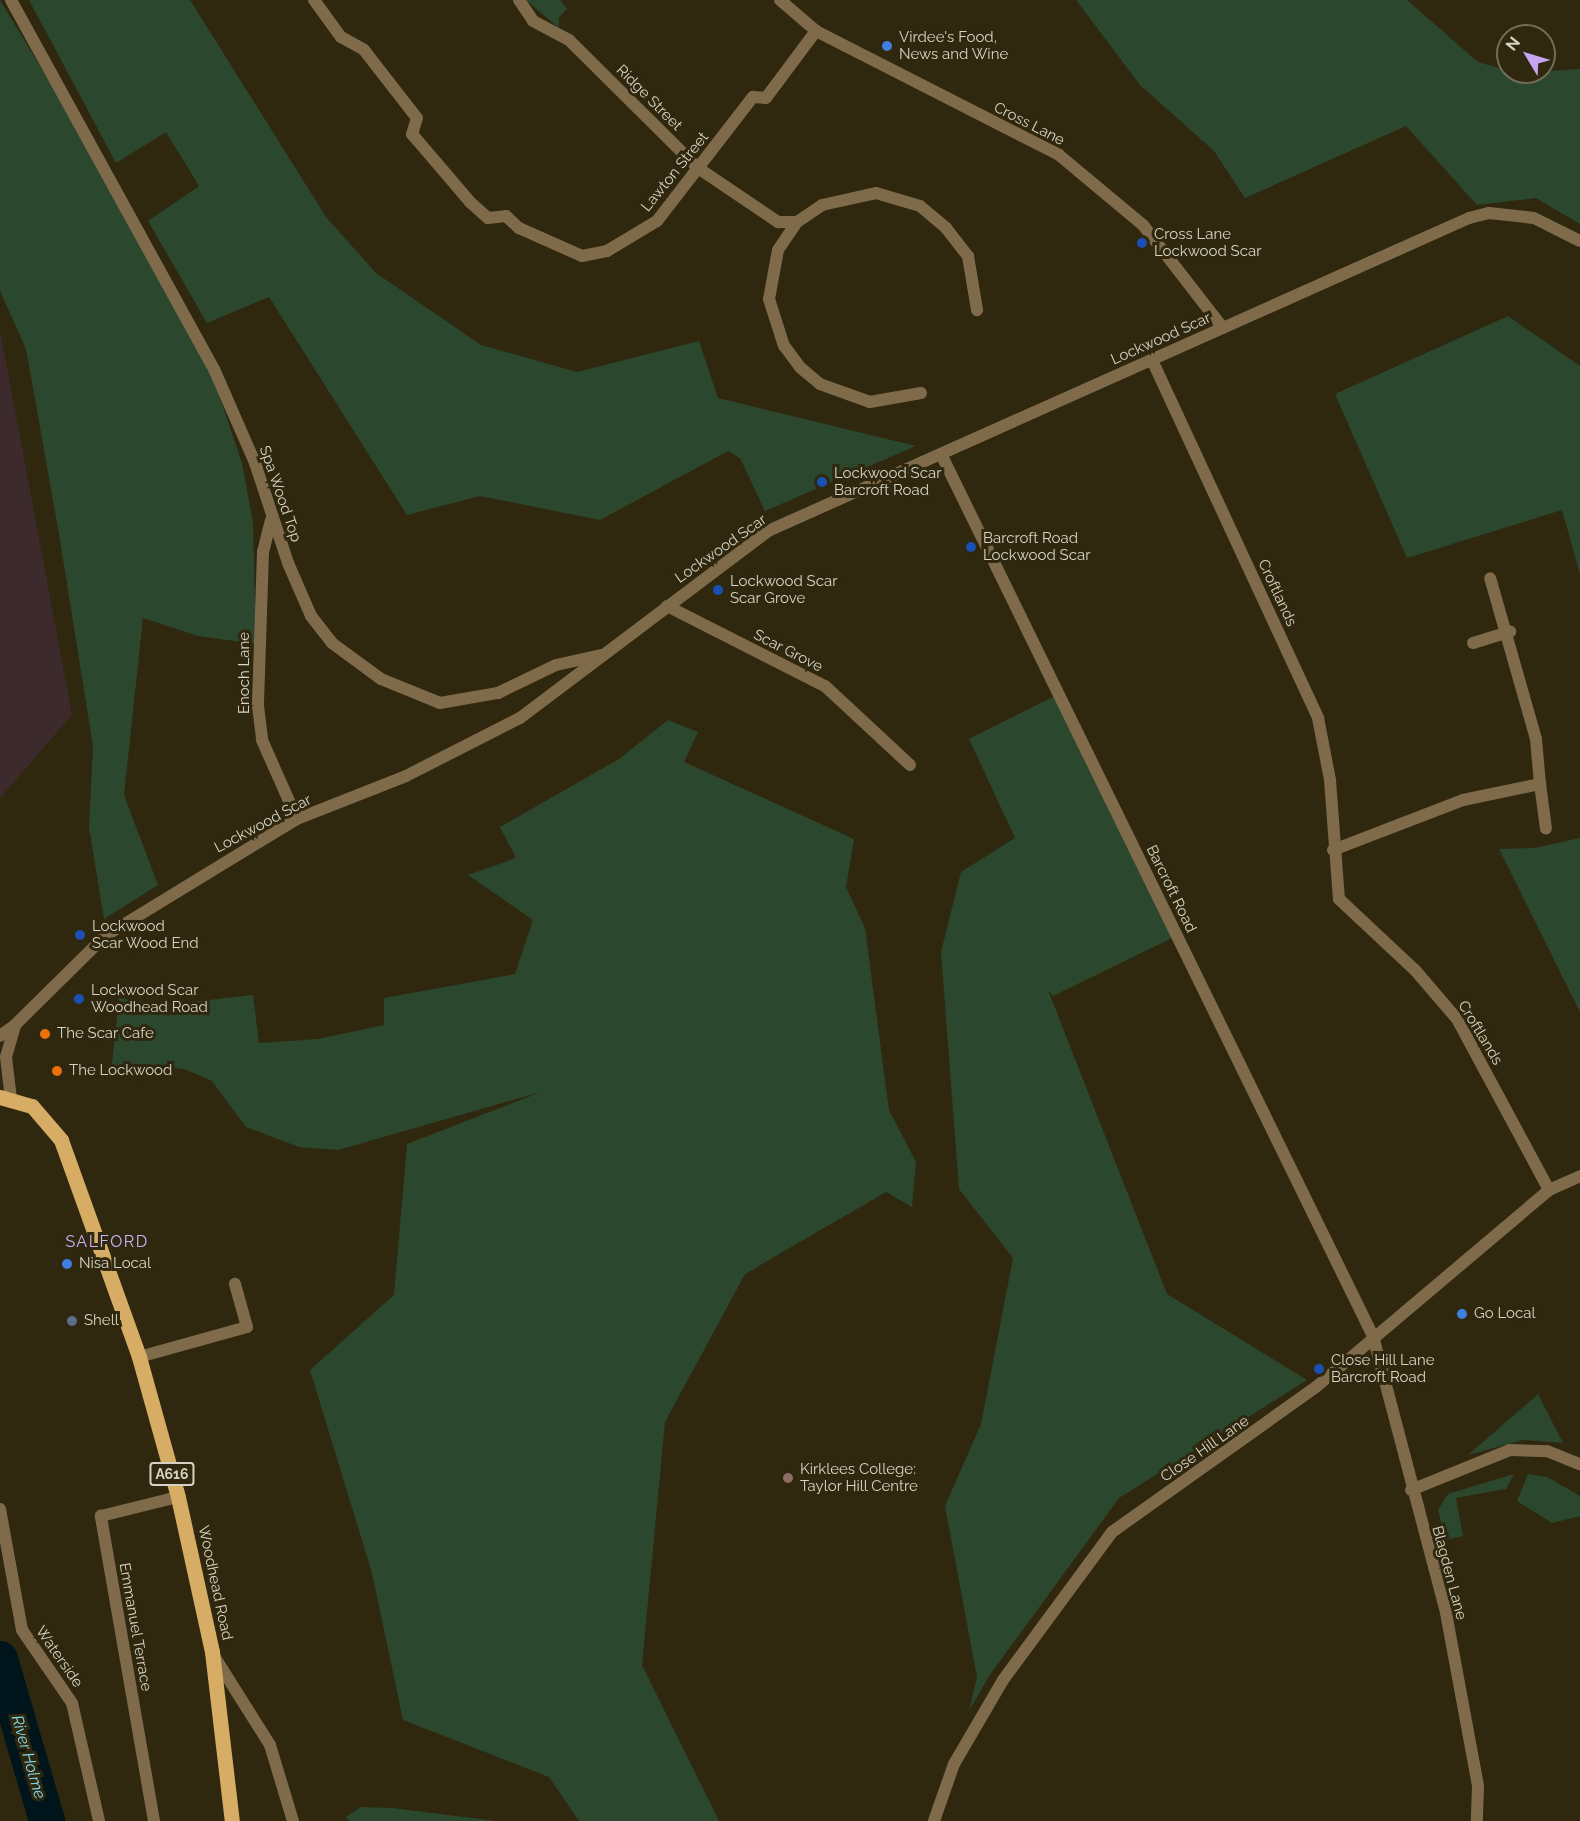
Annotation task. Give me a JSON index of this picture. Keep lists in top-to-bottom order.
{
  "streets": {
    "main road": ["A616", "Woodhead Road"],
    "street": [
      "Ridge Street",
      "Cross Lane",
      "Lawton Street",
      "Lockwood Scar",
      "Spa Wood Top",
      "Croftlands",
      "Scar Grove",
      "Enoch Lane",
      "Barcroft Road",
      "Close Hill Lane",
      "Blagden Lane",
      "Emmanuel Terrace",
      "Waterside"
    ]
  },
  "crossings": [
    ["Ridge Street", "Lawton Street"],
    ["Cross Lane", "Lawton Street"],
    ["Cross Lane", "Lockwood Scar"],
    ["Lockwood Scar", "Spa Wood Top"],
    ["Lockwood Scar", "Croftlands"],
    ["Lockwood Scar", "Scar Grove"],
    ["Lockwood Scar", "Enoch Lane"],
    ["Lockwood Scar", "Barcroft Road"],
    ["Lockwood Scar", "Woodhead Road"],
    ["Spa Wood Top", "Enoch Lane"],
    ["Croftlands", "Close Hill Lane"],
    ["Barcroft Road", "Close Hill Lane"],
    ["Barcroft Road", "Blagden Lane"],
    ["Close Hill Lane", "Blagden Lane"],
    ["Woodhead Road", "Emmanuel Terrace"]
  ],
  "districts": ["SALFORD"],
  "water": ["River Holme"],
  "places": [
    "Virdee's Food, News and Wine",
    "Cross Lane Lockwood Scar",
    "Lockwood Scar Barcroft Road",
    "Barcroft Road Lockwood Scar",
    "Lockwood Scar Scar Grove",
    "Lockwood Scar Wood End",
    "Lockwood Scar Woodhead Road",
    "The Scar Cafe",
    "The Lockwood",
    "Nisa Local",
    "Go Local",
    "Shell",
    "Close Hill Lane Barcroft Road",
    "Kirklees College: Taylor Hill Centre"
  ],
  "north": "top left"
}
